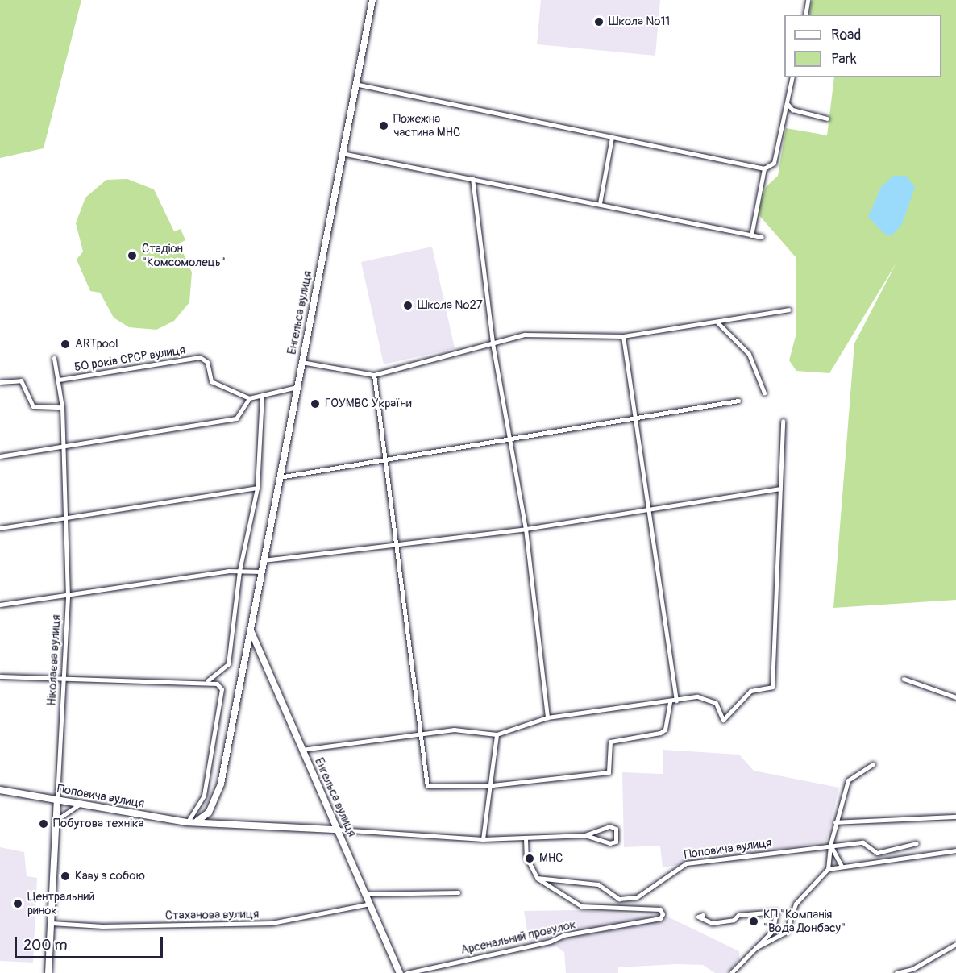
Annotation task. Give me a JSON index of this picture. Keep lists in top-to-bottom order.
{
  "streets": {
    "street": [
      "Енгельса вулиця",
      "50 років СРСР вулиця",
      "Ніколаєва вулиця",
      "Поповича вулиця",
      "Стаханова вулиця",
      "Арсенальний провулок"
    ]
  },
  "crossings": [
    ["Енгельса вулиця", "Поповича вулиця"],
    ["Енгельса вулиця", "Стаханова вулиця"],
    ["50 років СРСР вулиця", "Ніколаєва вулиця"],
    ["Ніколаєва вулиця", "Поповича вулиця"],
    ["Ніколаєва вулиця", "Стаханова вулиця"],
    ["Поповича вулиця", "Арсенальний провулок"]
  ],
  "places": [
    "Школа №11",
    "Пожежна частина МНС",
    "Стадіон \"Комсомолець\"",
    "Школа №27",
    "ARTpool",
    "ГОУМВС України",
    "Побутова техніка",
    "МНС",
    "Каву з собою",
    "Центральний ринок",
    "КП \"Компанія \"Вода Донбасу\""
  ],
  "legend": ["Road", "Park"],
  "scale_bar": "200 m"
}
